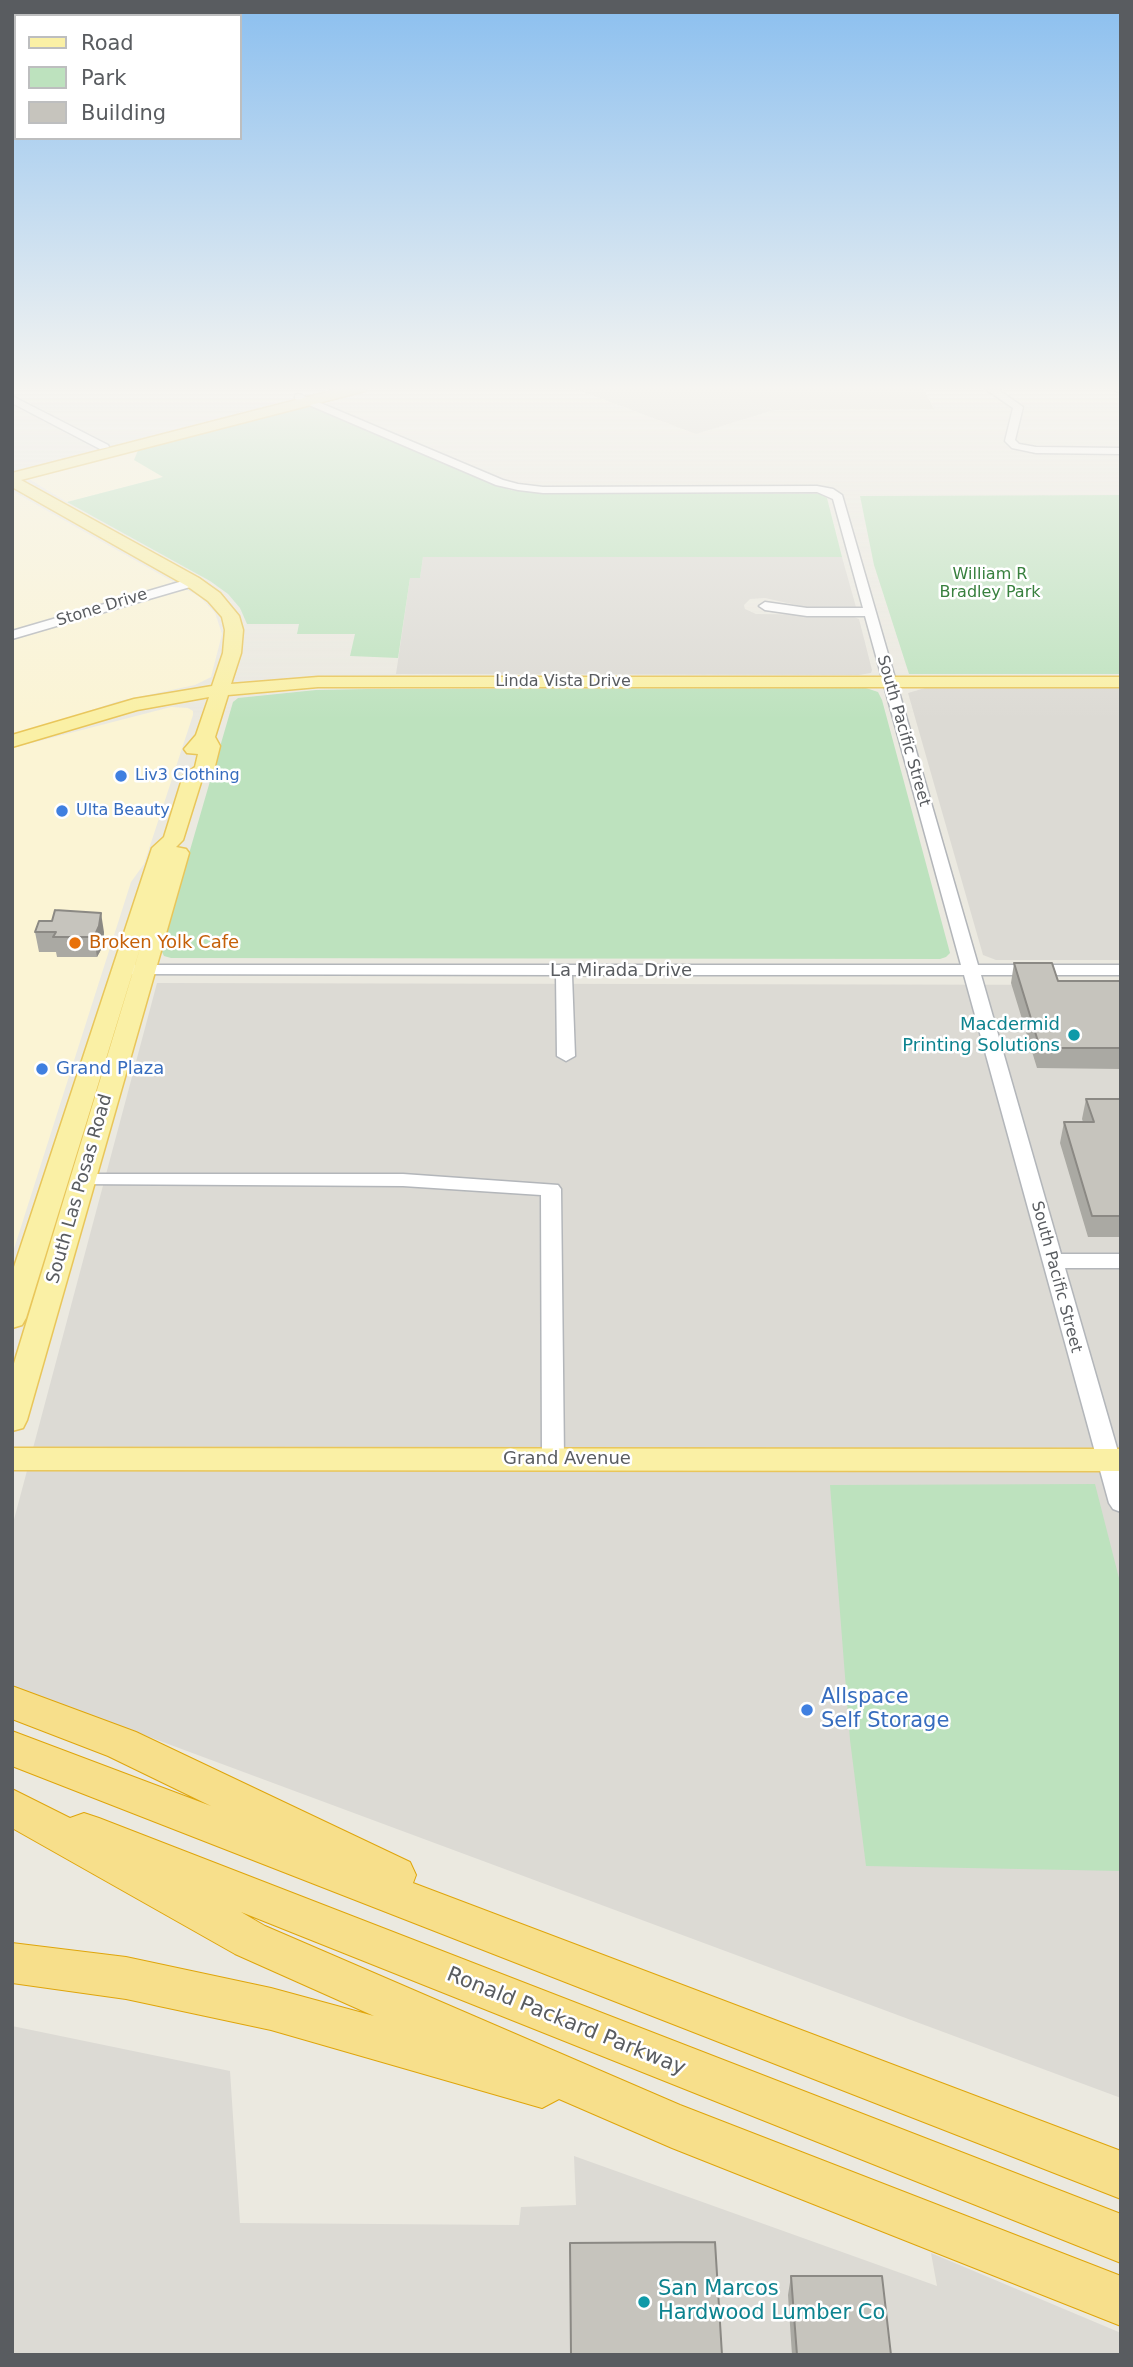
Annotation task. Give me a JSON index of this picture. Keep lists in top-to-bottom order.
{
  "streets": {
    "highway": ["Ronald Packard Parkway"],
    "main road": ["Linda Vista Drive", "South Las Posas Road", "Grand Avenue"],
    "street": ["Stone Drive", "South Pacific Street", "La Mirada Drive"]
  },
  "crossings": [
    ["Stone Drive", "South Las Posas Road"],
    ["Linda Vista Drive", "South Pacific Street"],
    ["Linda Vista Drive", "South Las Posas Road"],
    ["South Pacific Street", "La Mirada Drive"],
    ["South Pacific Street", "Grand Avenue"],
    ["La Mirada Drive", "South Las Posas Road"]
  ],
  "parks": ["William R Bradley Park"],
  "places": [
    "Liv3 Clothing",
    "Ulta Beauty",
    "Broken Yolk Cafe",
    "Macdermid Printing Solutions",
    "Grand Plaza",
    "Allspace Self Storage",
    "San Marcos Hardwood Lumber Co"
  ],
  "legend": ["Road", "Park", "Building"]
}
